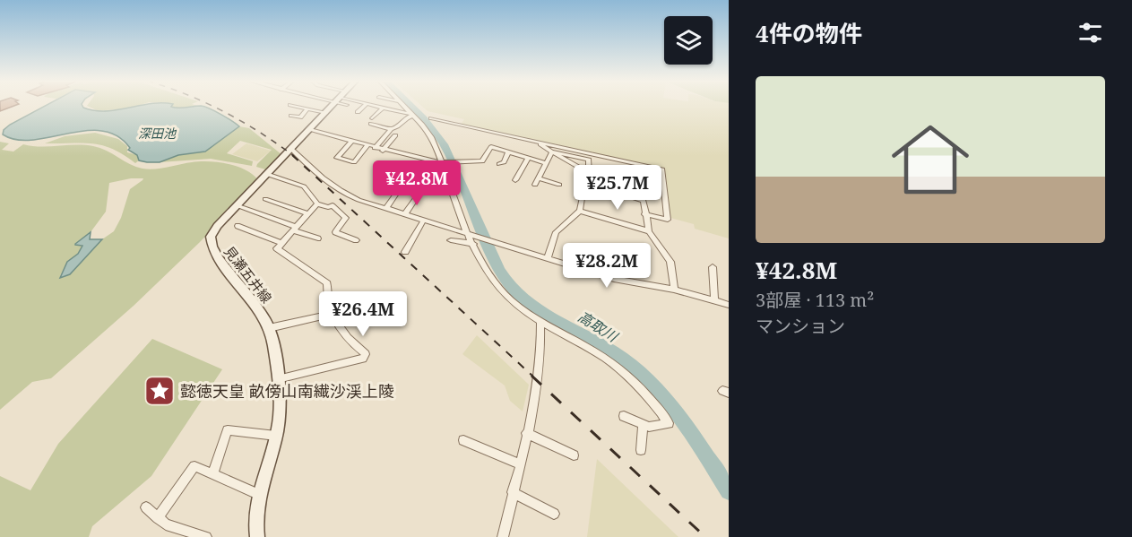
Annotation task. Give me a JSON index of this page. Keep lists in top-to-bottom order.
{
  "streets": {
    "main road": ["見瀬五井線"]
  },
  "water": ["深田池", "高取川"],
  "places": {
    "place": ["懿徳天皇 畝傍山南繊沙渓上陵"]
  },
  "page": {
    "heading": "4件の物件",
    "list": [
      {
        "name": "¥42.8M",
        "note": "3部屋 · 113 m² · マンション"
      }
    ],
    "price": [
      "¥42.8M",
      "¥25.7M",
      "¥28.2M",
      "¥26.4M"
    ]
  }
}
